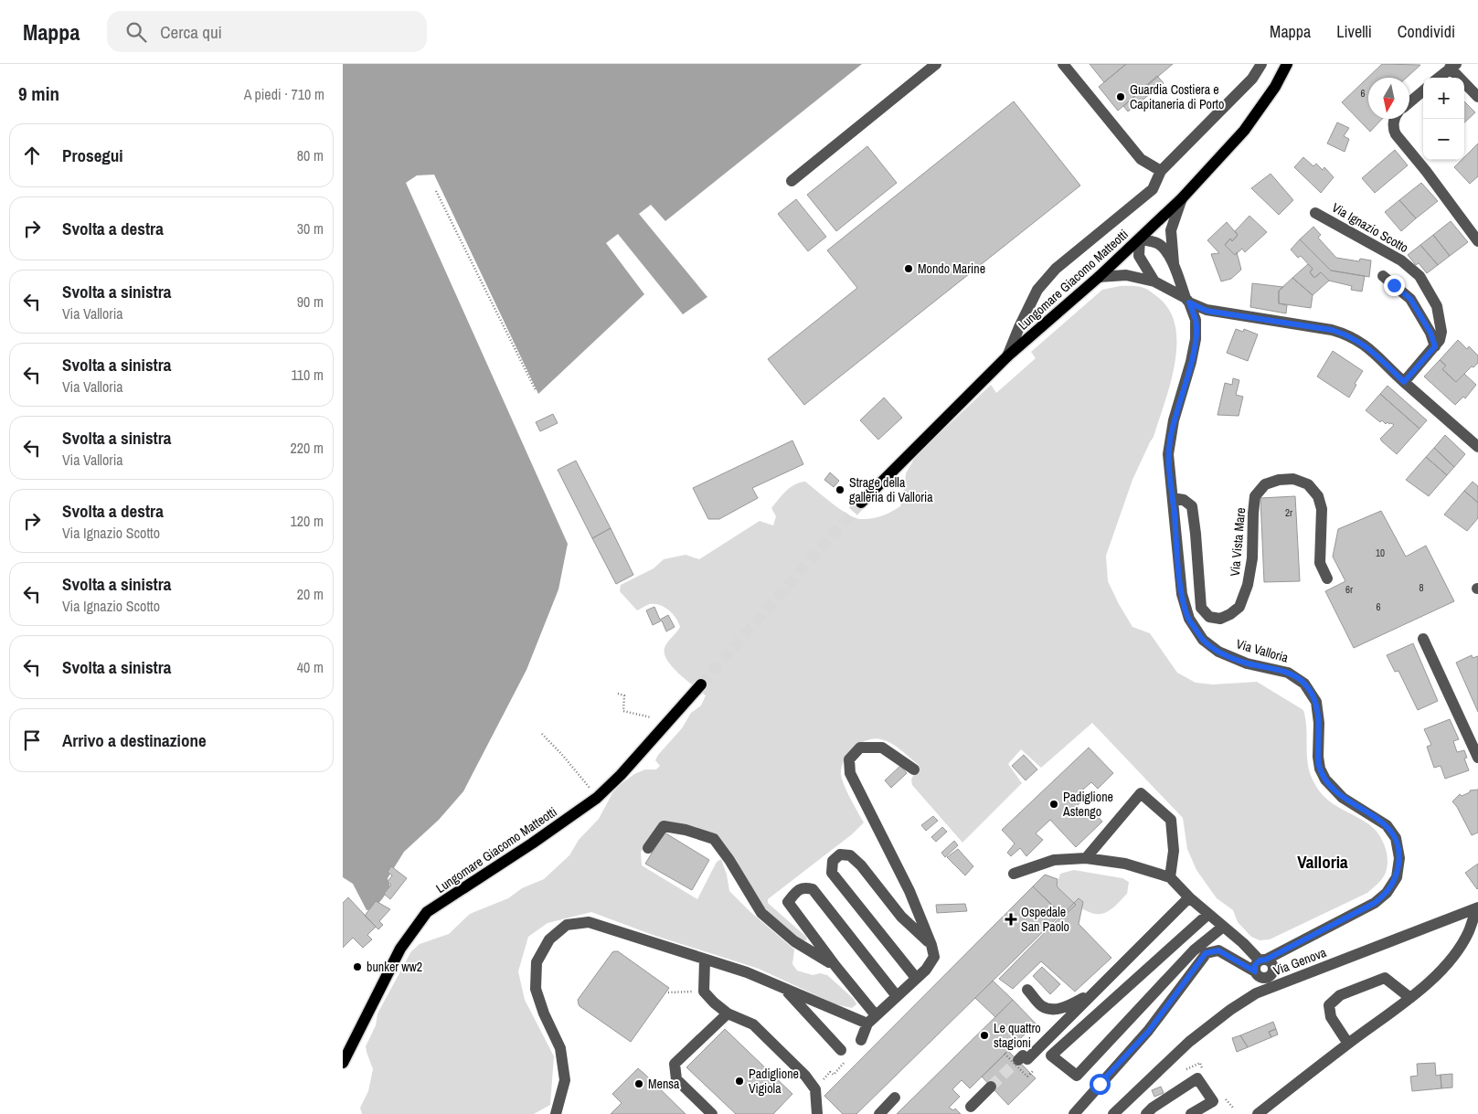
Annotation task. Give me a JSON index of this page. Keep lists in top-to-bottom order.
{
  "streets": {
    "main road": ["Lungomare Giacomo Matteotti"],
    "street": [
      "Via Ignazio Scotto",
      "Via Vista Mare",
      "Via Valloria",
      "Via Genova"
    ]
  },
  "crossings": [
    ["Via Vista Mare", "Via Valloria"]
  ],
  "districts": ["Valloria"],
  "places": {
    "other": [
      "Guardia Costiera e Capitaneria di Porto",
      "Mondo Marine",
      "Strage della galleria di Valloria",
      "Padiglione Astengo",
      "bunker ww2",
      "Le quattro stagioni",
      "Padiglione Vigiola",
      "Mensa"
    ],
    "health": ["Ospedale San Paolo"]
  },
  "house_numbers": [
    "6",
    "2r",
    "10",
    "8",
    "6r",
    "6"
  ],
  "north": "bottom",
  "page": {
    "header": "Mappa",
    "search": "Cerca qui",
    "nav": ["Mappa", "Livelli", "Condividi"],
    "heading": ["9 min", "A piedi · 710 m"],
    "map_buttons": ["+", "−"],
    "list": [
      ["Prosegui", "80 m"],
      ["Svolta a destra", "30 m"],
      ["Svolta a sinistra", "Via Valloria", "90 m"],
      ["Svolta a sinistra", "Via Valloria", "110 m"],
      ["Svolta a sinistra", "Via Valloria", "220 m"],
      ["Svolta a destra", "Via Ignazio Scotto", "120 m"],
      ["Svolta a sinistra", "Via Ignazio Scotto", "20 m"],
      ["Svolta a sinistra", "40 m"],
      "Arrivo a destinazione"
    ]
  }
}
